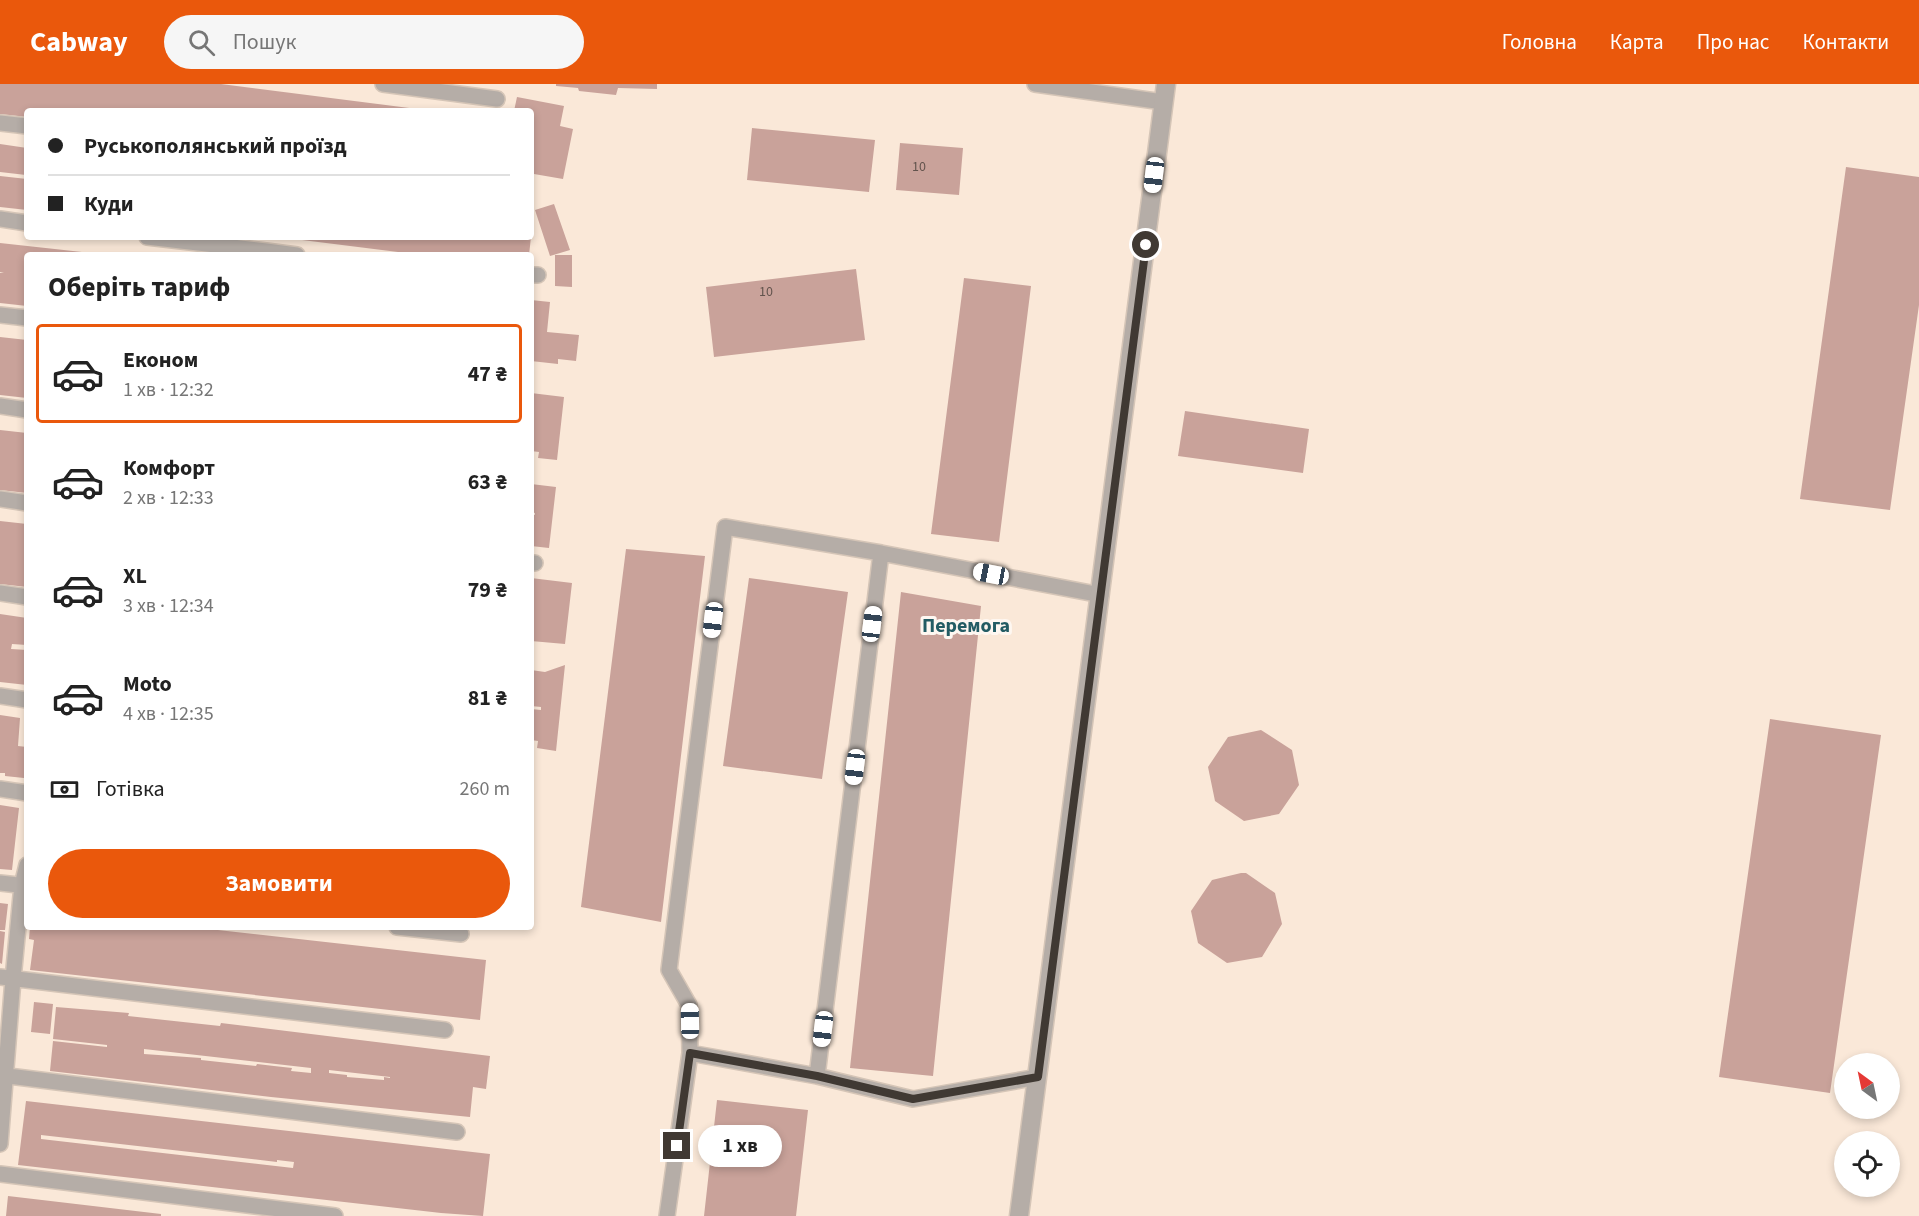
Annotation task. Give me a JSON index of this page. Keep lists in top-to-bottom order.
{
  "districts": ["Перемога"],
  "house_numbers": ["10", "10"],
  "north": "top left",
  "page": {
    "header": "Cabway",
    "search": "Пошук",
    "nav": [
      "Головна",
      "Карта",
      "Про нас",
      "Контакти"
    ],
    "banner": ["Руськополянський проїзд", "Куди"],
    "heading": "Оберіть тариф",
    "list": [
      {
        "name": "Економ",
        "note": "1 хв · 12:32",
        "value": "47 ₴"
      },
      {
        "name": "Комфорт",
        "note": "2 хв · 12:33",
        "value": "63 ₴"
      },
      {
        "name": "XL",
        "note": "3 хв · 12:34",
        "value": "79 ₴"
      },
      {
        "name": "Moto",
        "note": "4 хв · 12:35",
        "value": "81 ₴"
      }
    ],
    "pay": ["Готівка", "260 m"],
    "buttons": "Замовити",
    "bubble": "1 хв"
  }
}
